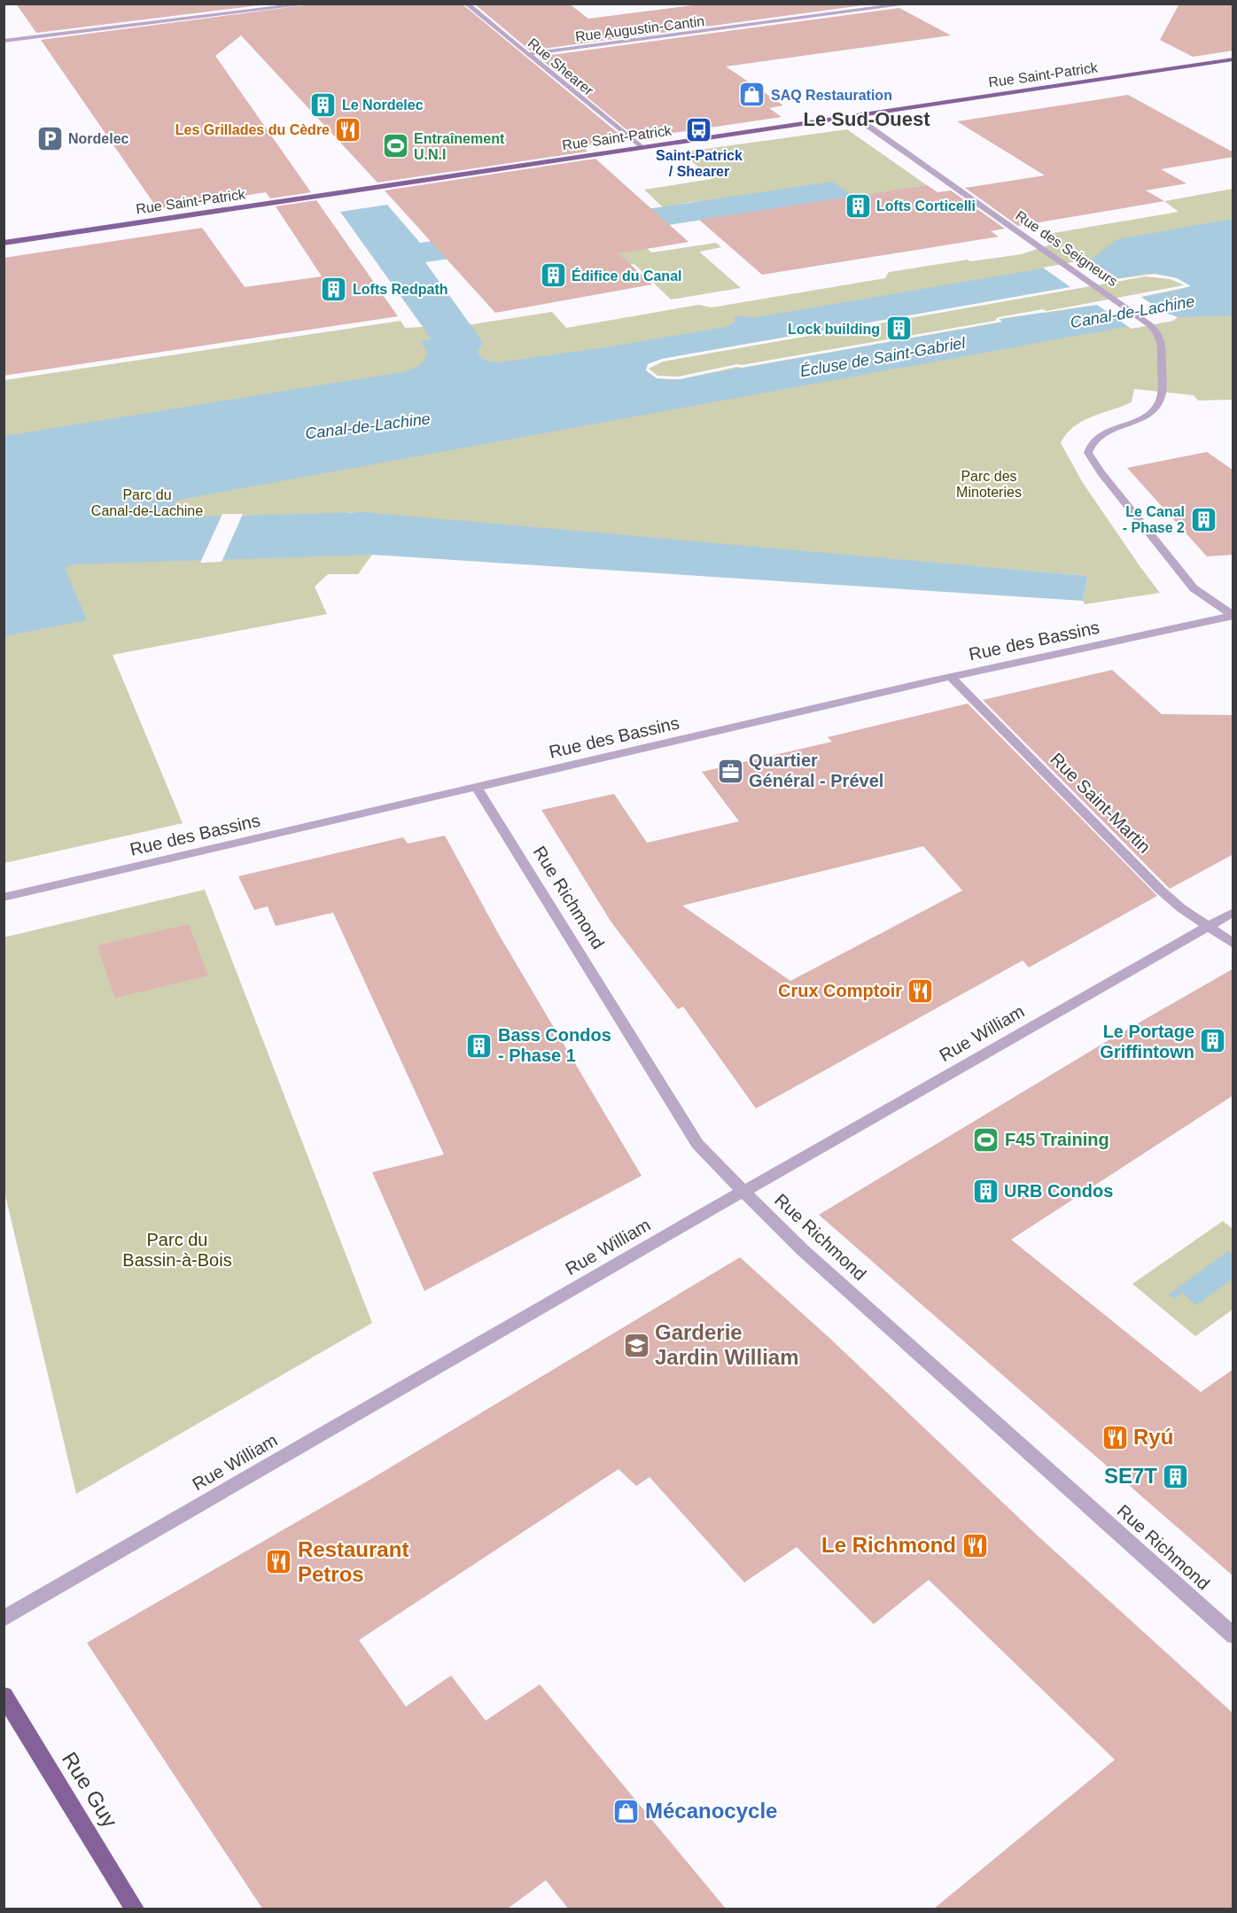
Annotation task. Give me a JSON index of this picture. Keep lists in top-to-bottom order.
{
  "streets": {
    "main road": ["Rue Saint-Patrick", "Rue Guy"],
    "street": [
      "Rue Augustin-Cantin",
      "Rue Shearer",
      "Rue des Seigneurs",
      "Rue des Bassins",
      "Rue Saint-Martin",
      "Rue Richmond",
      "Rue William"
    ]
  },
  "crossings": [
    ["Rue Augustin-Cantin", "Rue Shearer"],
    ["Rue Shearer", "Rue Saint-Patrick"],
    ["Rue Saint-Patrick", "Rue des Seigneurs"],
    ["Rue des Seigneurs", "Rue des Bassins"],
    ["Rue des Bassins", "Rue Saint-Martin"],
    ["Rue des Bassins", "Rue Richmond"],
    ["Rue Saint-Martin", "Rue William"],
    ["Rue Richmond", "Rue William"]
  ],
  "districts": ["Le Sud-Ouest"],
  "water": ["Canal-de-Lachine", "Écluse de Saint-Gabriel"],
  "parks": ["Parc des Minoteries", "Parc du Canal-de-Lachine", "Parc du Bassin-à-Bois"],
  "places": {
    "shop": ["SAQ Restauration", "Mécanocycle"],
    "building": [
      "Le Nordelec",
      "Lofts Corticelli",
      "Édifice du Canal",
      "Lofts Redpath",
      "Lock building",
      "Le Canal - Phase 2",
      "Le Portage Griffintown",
      "Bass Condos - Phase 1",
      "URB Condos",
      "SE7T"
    ],
    "restaurant": [
      "Les Grillades du Cèdre",
      "Crux Comptoir",
      "Ryú",
      "Le Richmond",
      "Restaurant Petros"
    ],
    "bus stop": ["Saint-Patrick / Shearer"],
    "parking": ["Nordelec"],
    "sports": ["Entraînement U.N.I", "F45 Training"],
    "office": ["Quartier Général - Prével"],
    "school or university": ["Garderie Jardin William"]
  }
}
